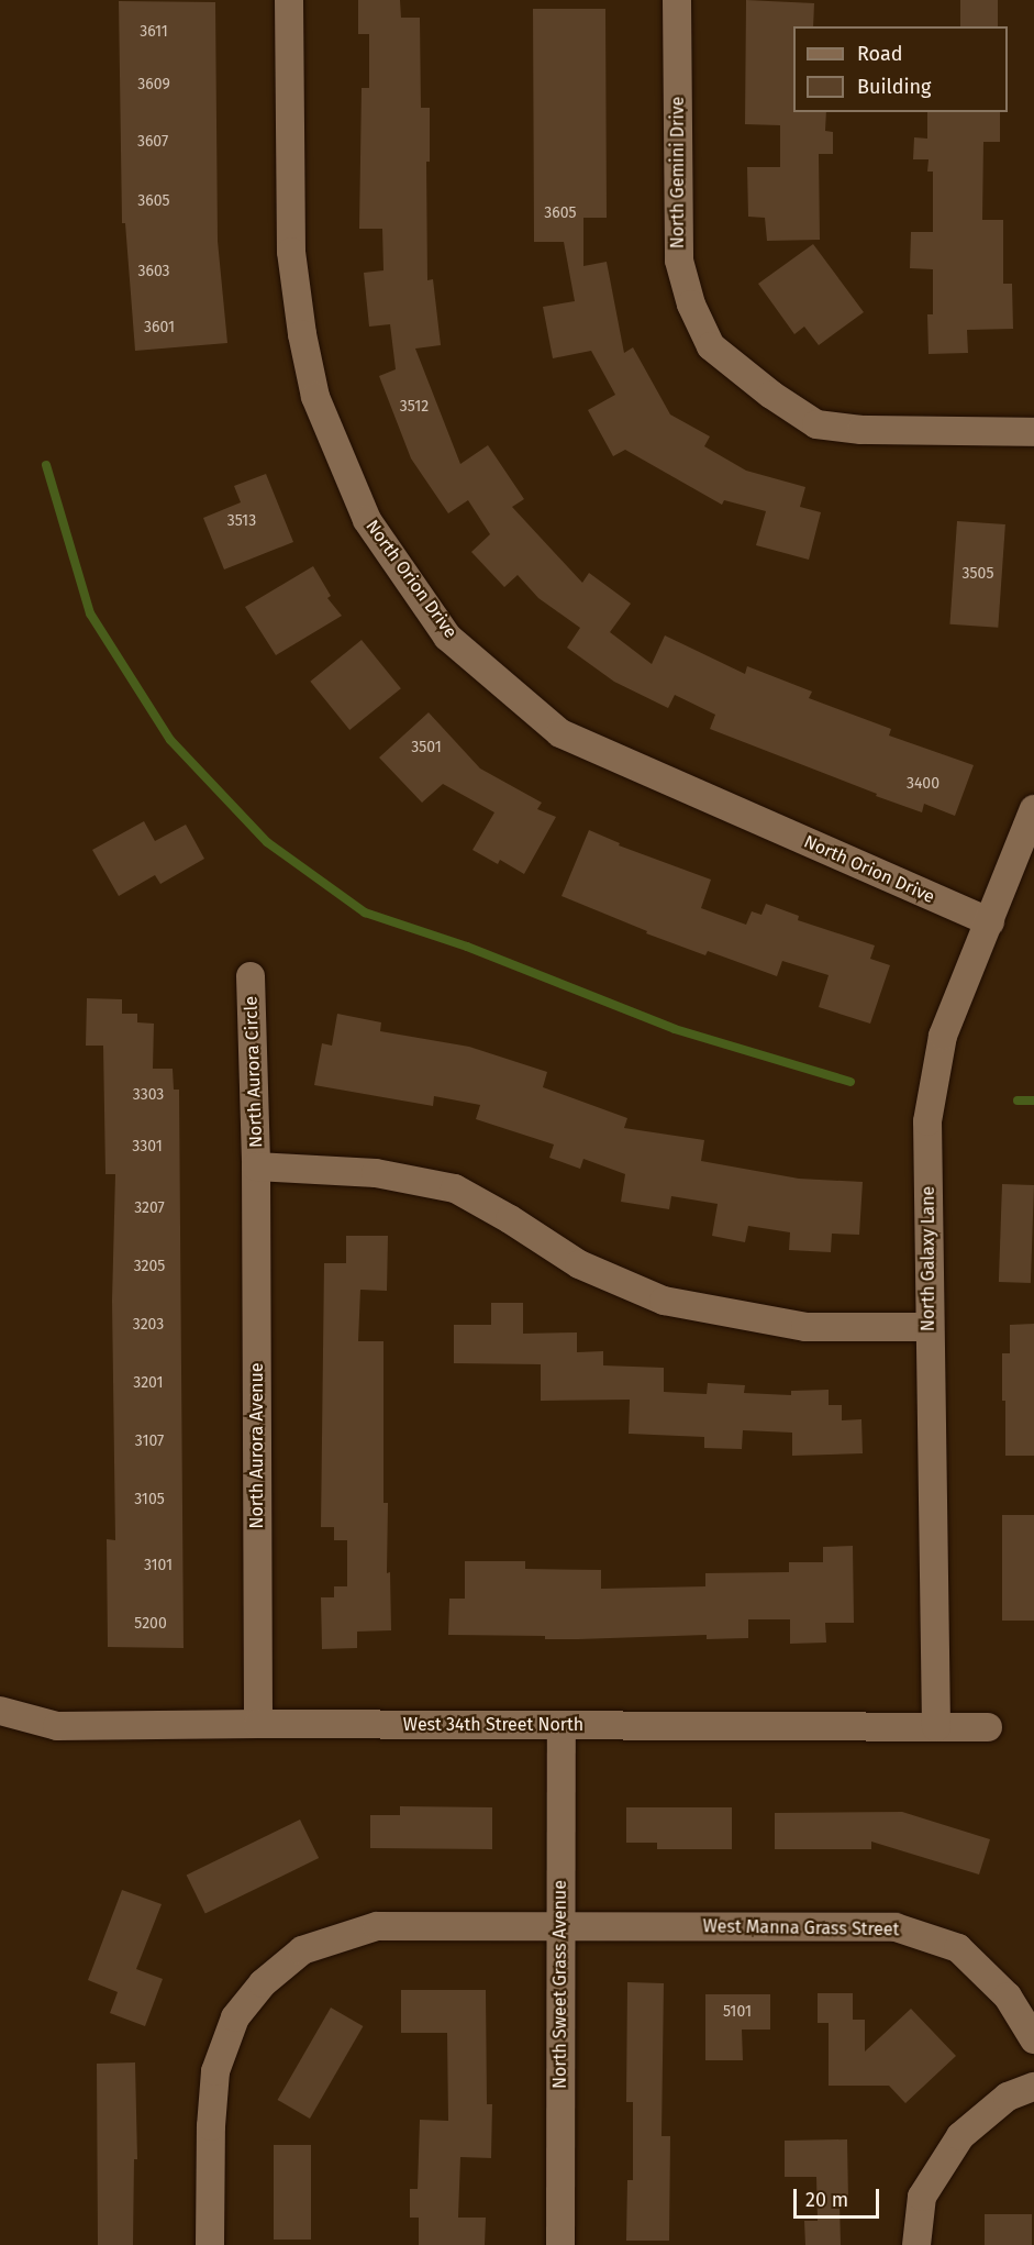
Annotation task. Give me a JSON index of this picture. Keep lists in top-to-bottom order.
{
  "streets": {
    "street": [
      "North Gemini Drive",
      "North Orion Drive",
      "North Aurora Circle",
      "North Galaxy Lane",
      "North Aurora Avenue",
      "West 34th Street North",
      "West Manna Grass Street",
      "North Sweet Grass Avenue"
    ]
  },
  "crossings": [
    ["North Orion Drive", "North Galaxy Lane"],
    ["North Aurora Circle", "North Aurora Avenue"],
    ["North Galaxy Lane", "West 34th Street North"],
    ["North Aurora Avenue", "West 34th Street North"],
    ["West 34th Street North", "North Sweet Grass Avenue"],
    ["West Manna Grass Street", "North Sweet Grass Avenue"]
  ],
  "house_numbers": [
    "3611",
    "3609",
    "3607",
    "3605",
    "3605",
    "3603",
    "3601",
    "3512",
    "3513",
    "3505",
    "3501",
    "3400",
    "3303",
    "3301",
    "3207",
    "3205",
    "3203",
    "3201",
    "3107",
    "3105",
    "3101",
    "5200",
    "5101"
  ],
  "legend": ["Road", "Building"],
  "scale_bar": "20 m"
}
